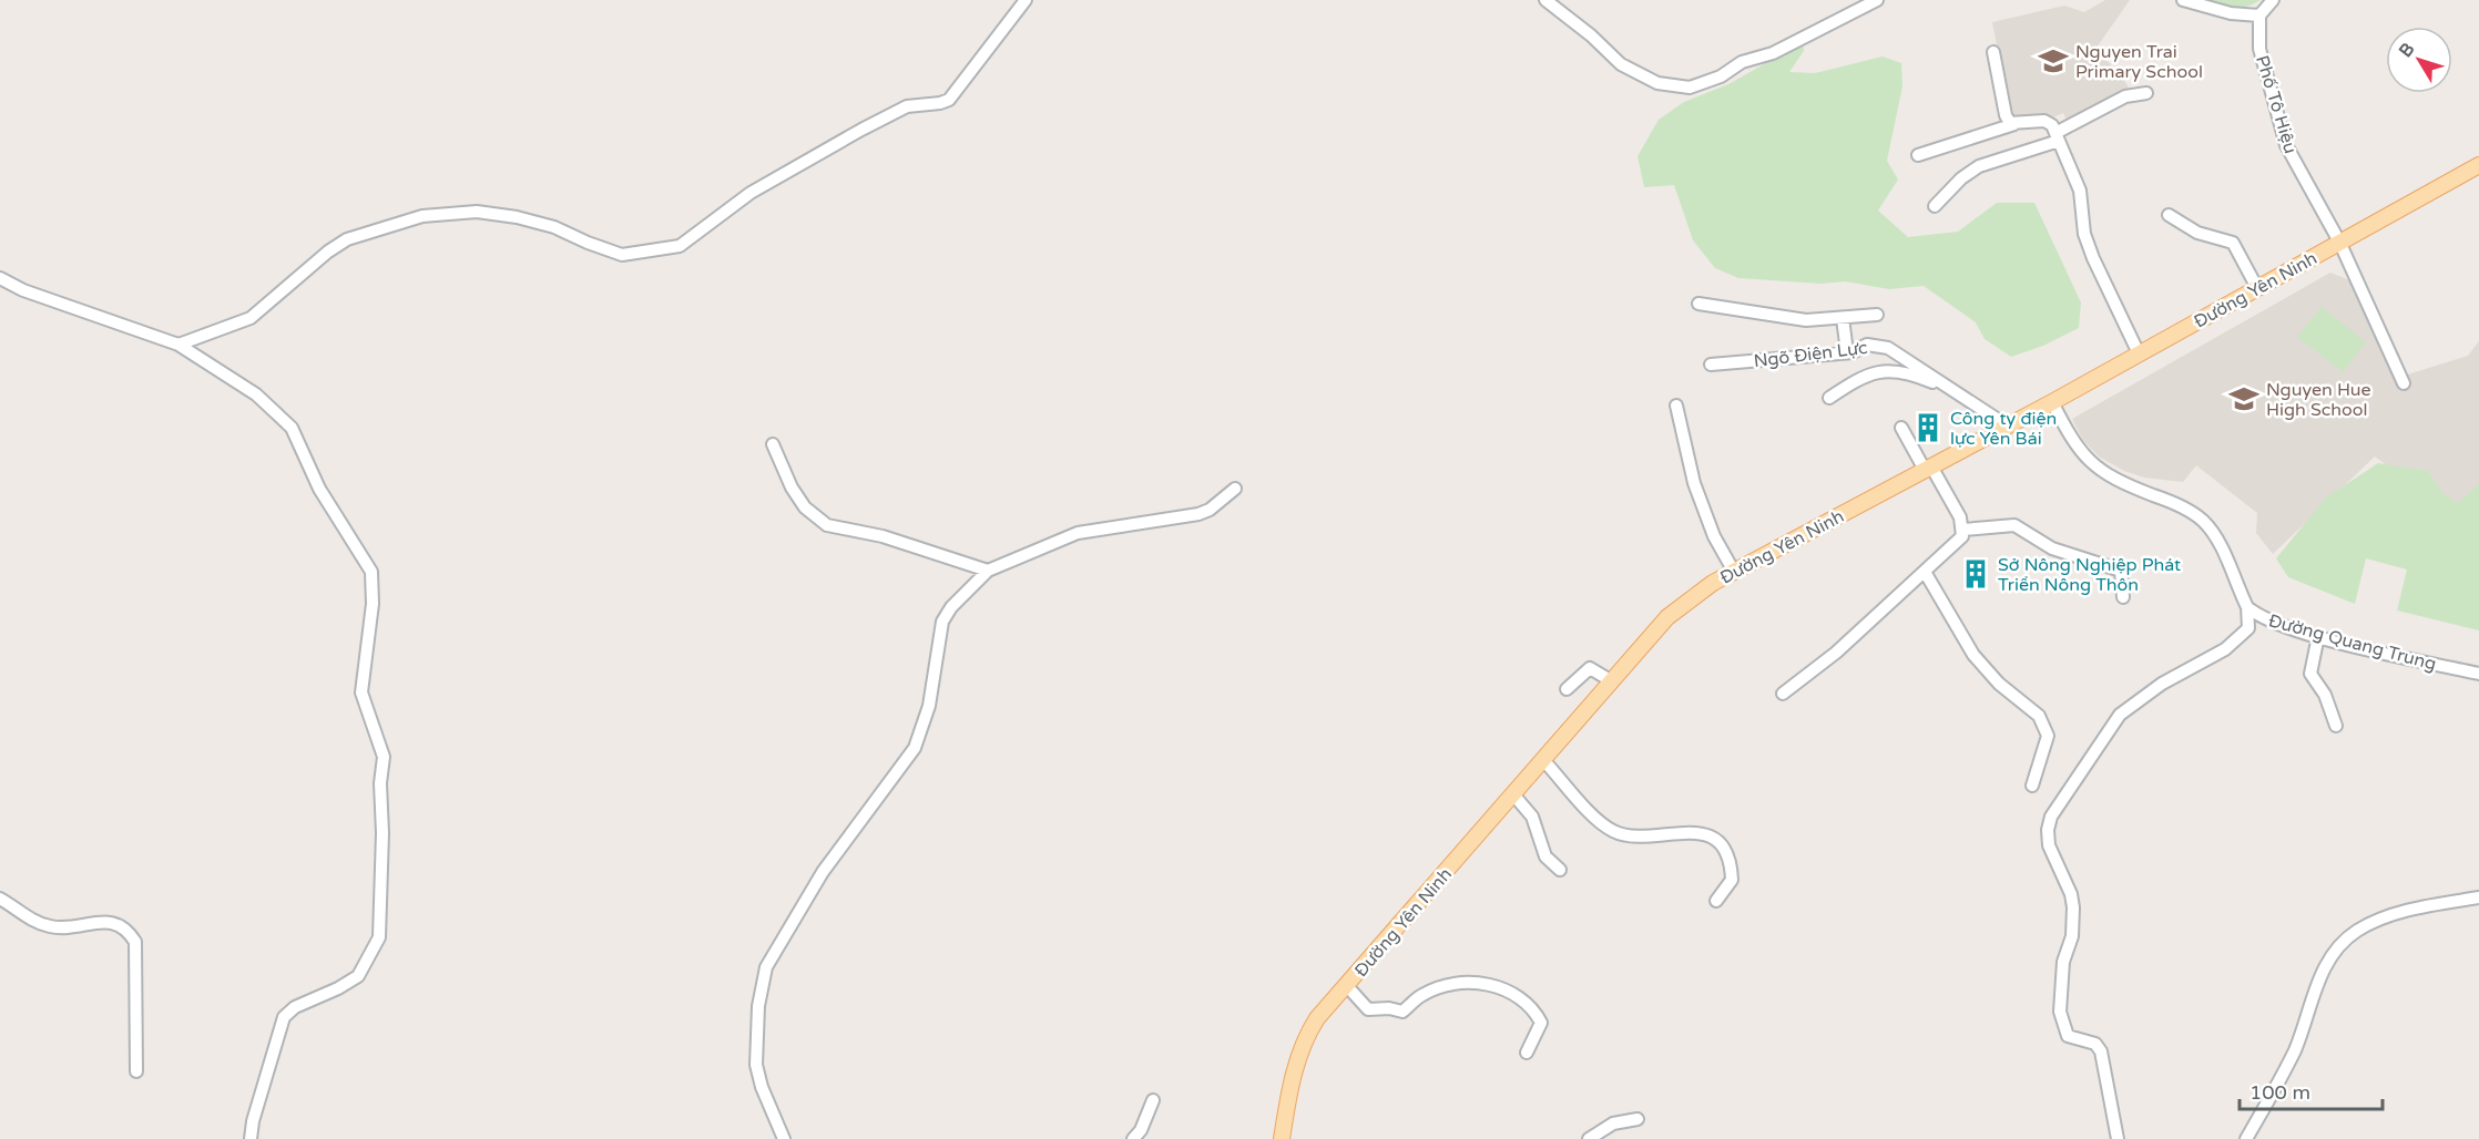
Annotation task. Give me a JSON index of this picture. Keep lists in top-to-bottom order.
{
  "streets": {
    "main road": ["Đường Yên Ninh"],
    "street": ["Phố Tô Hiệu", "Ngõ Điện Lực", "Đường Quang Trung"]
  },
  "crossings": [
    ["Phố Tô Hiệu", "Đường Yên Ninh"],
    ["Đường Yên Ninh", "Ngõ Điện Lực"],
    ["Đường Yên Ninh", "Đường Quang Trung"]
  ],
  "places": {
    "school or university": ["Nguyen Trai Primary School", "Nguyen Hue High School"],
    "building": ["Công ty điện lực Yên Bái", "Sở Nông Nghiệp Phát Triển Nông Thôn"]
  },
  "scale_bar": "100 m",
  "north": "top left"
}
